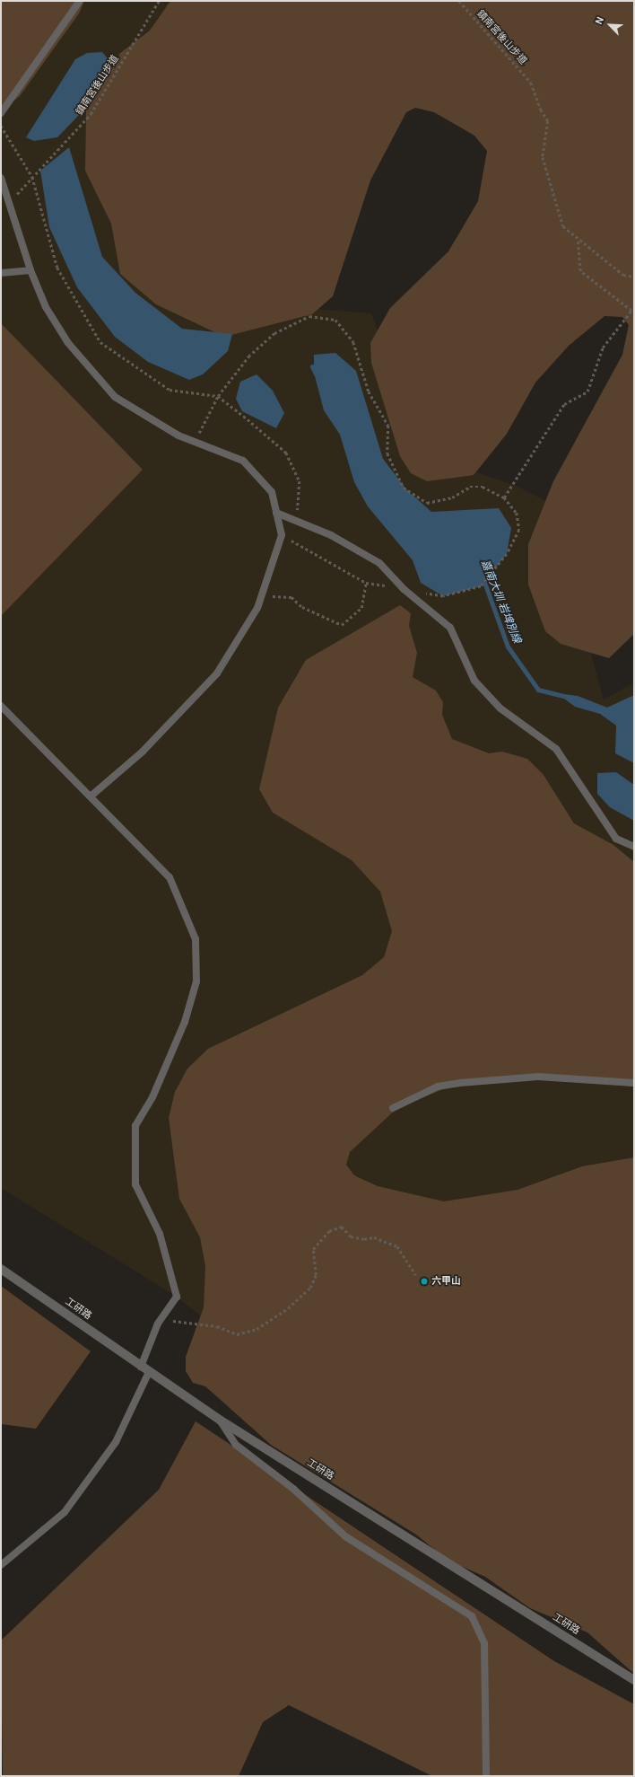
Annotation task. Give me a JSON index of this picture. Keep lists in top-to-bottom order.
{
  "streets": {
    "street": ["工研路"],
    "path": ["鎮南宮後山步道"]
  },
  "water": ["嘉南大圳 岩埤別線"],
  "places": ["六甲山"],
  "north": "top left"
}
